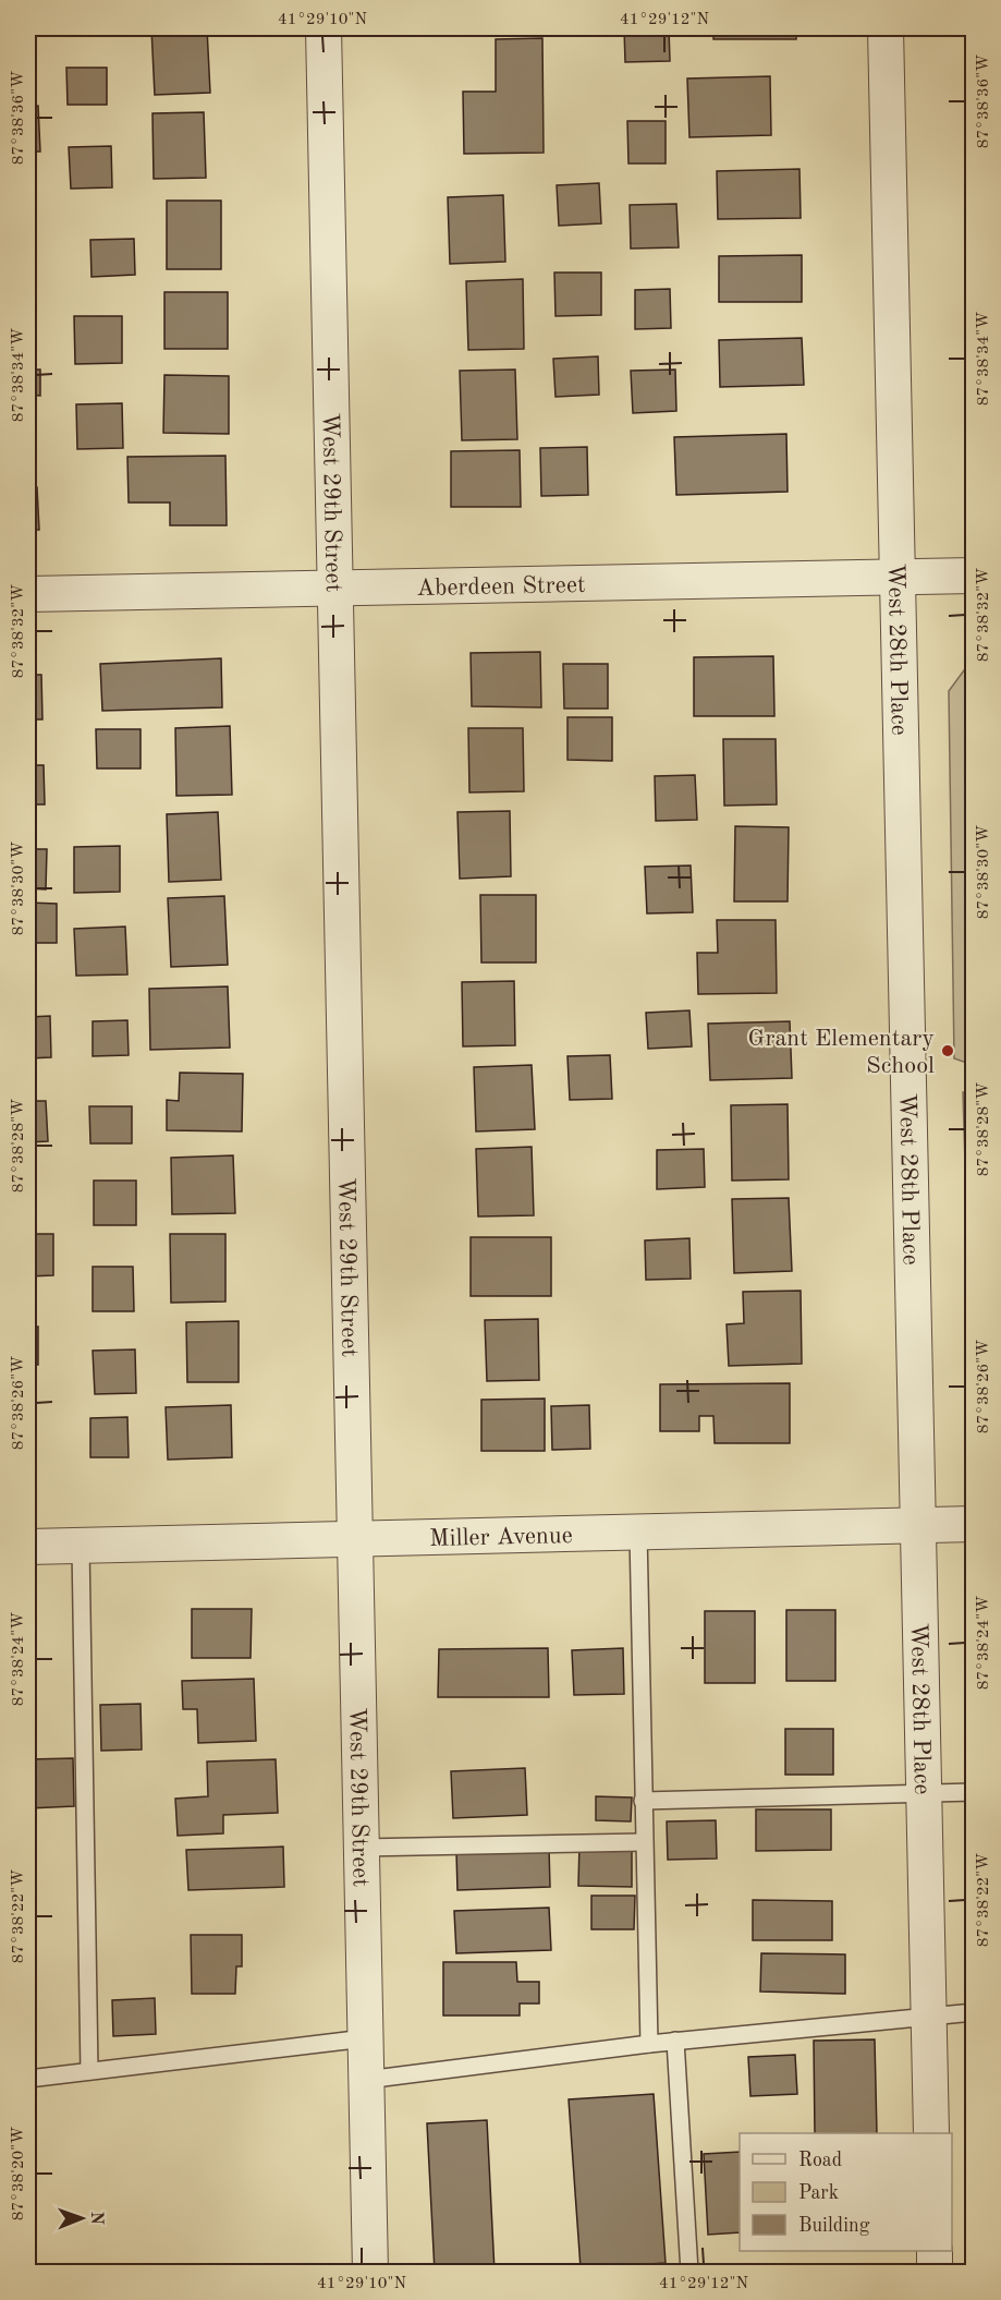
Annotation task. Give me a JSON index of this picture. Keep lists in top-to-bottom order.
{
  "streets": {
    "street": [
      "West 29th Street",
      "Aberdeen Street",
      "West 28th Place",
      "Miller Avenue"
    ]
  },
  "crossings": [
    ["West 29th Street", "Aberdeen Street"],
    ["West 29th Street", "Miller Avenue"],
    ["Aberdeen Street", "West 28th Place"],
    ["West 28th Place", "Miller Avenue"]
  ],
  "places": ["Grant Elementary School"],
  "legend": ["Road", "Park", "Building"],
  "north": "right",
  "coordinates": [
    "41°29'10\"N",
    "41°29'12\"N",
    "87°38'36\"W",
    "87°38'34\"W",
    "87°38'32\"W",
    "87°38'30\"W",
    "87°38'28\"W",
    "87°38'26\"W",
    "87°38'24\"W",
    "87°38'22\"W",
    "87°38'20\"W"
  ]
}
